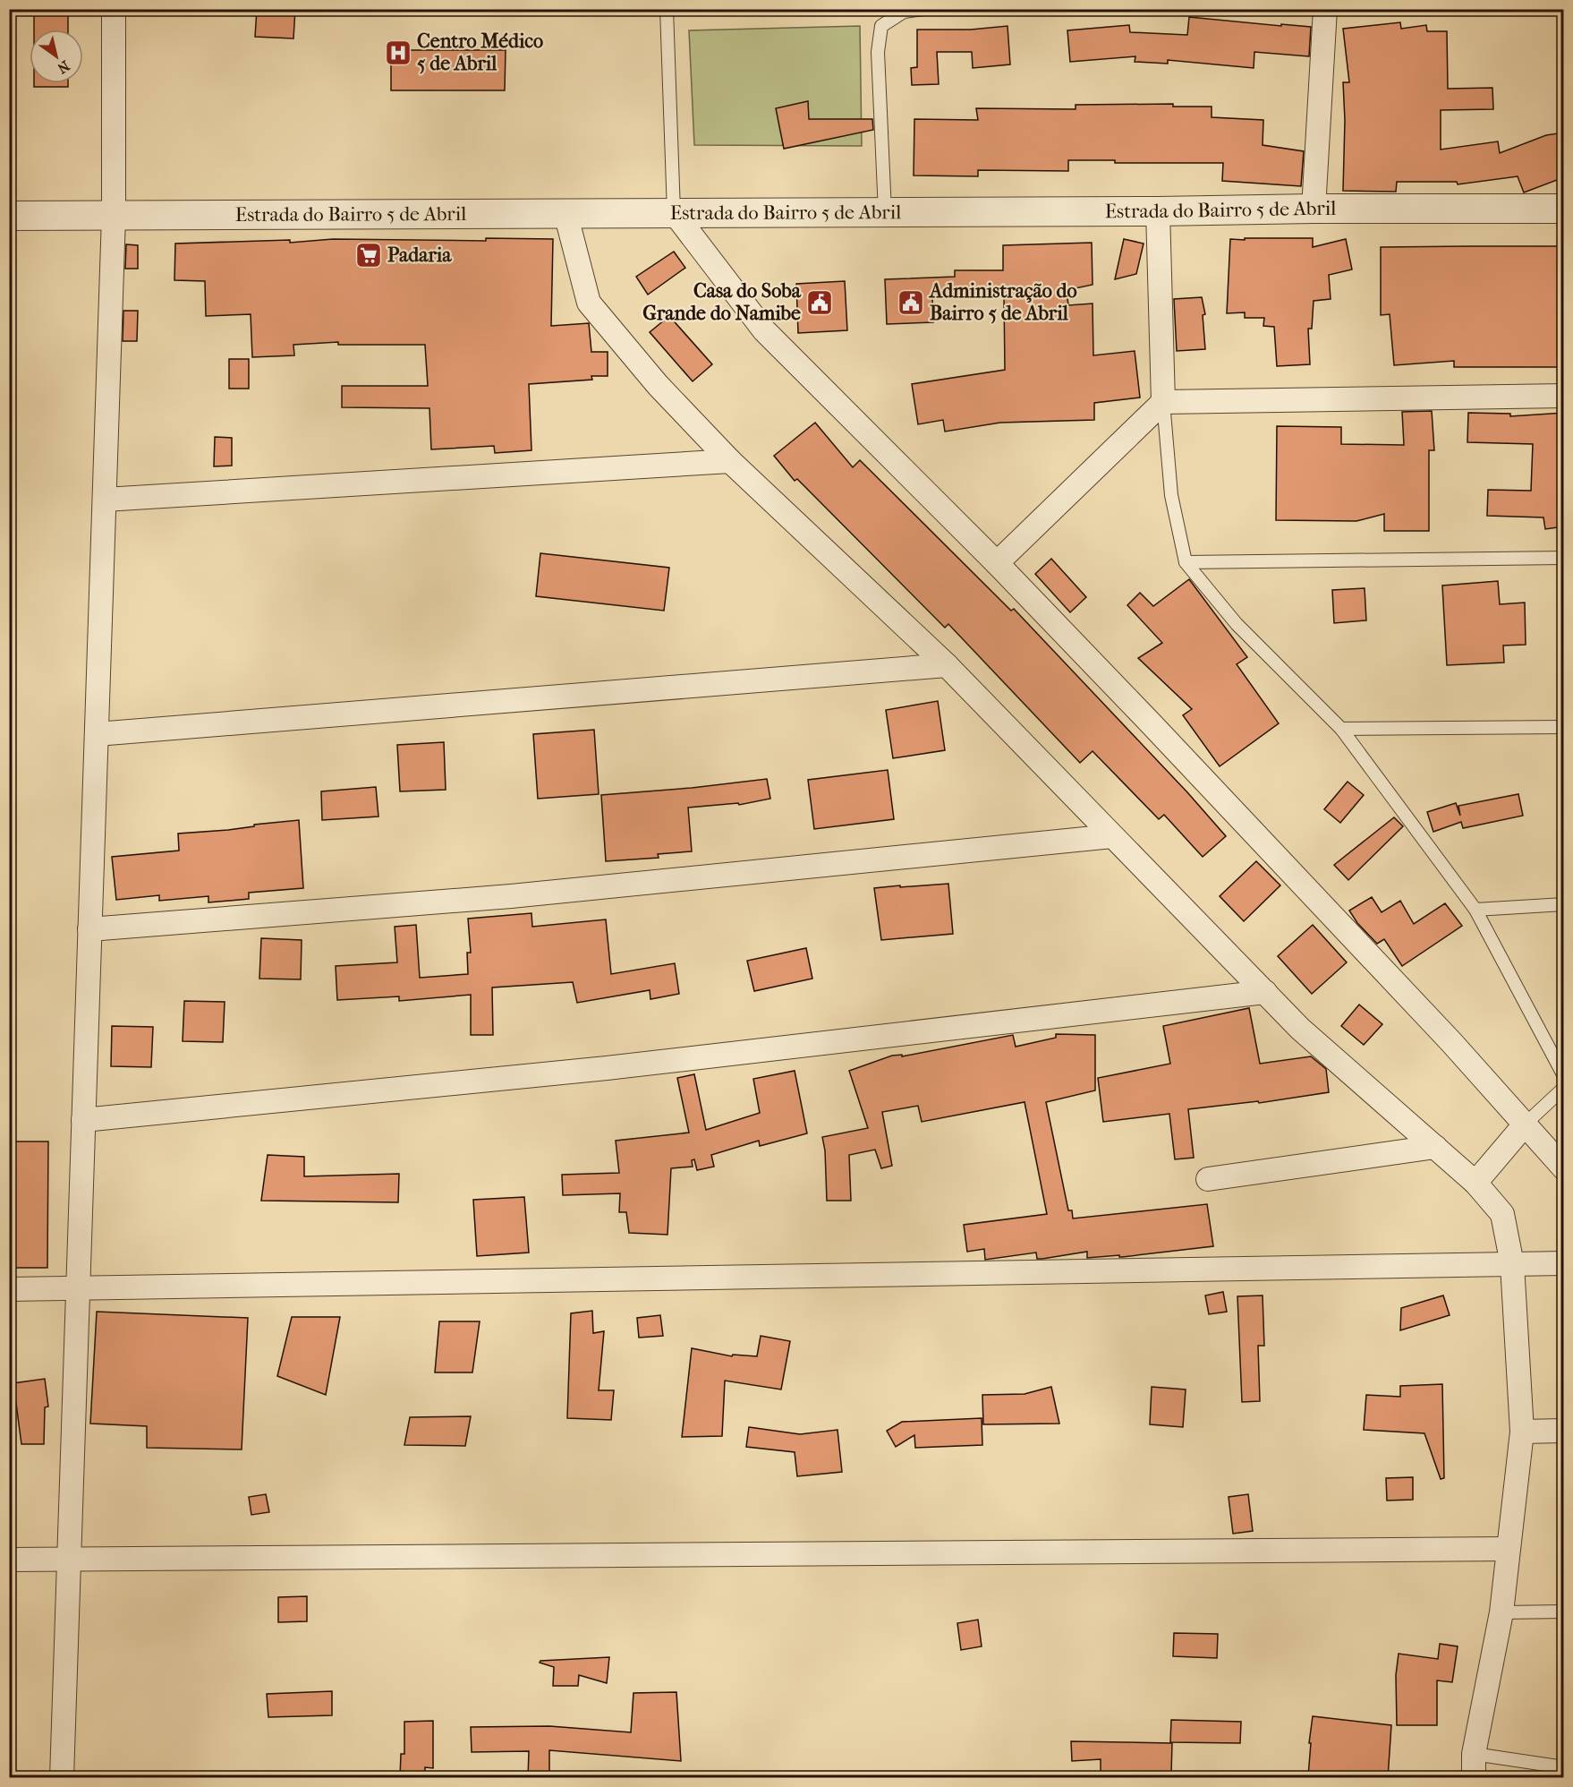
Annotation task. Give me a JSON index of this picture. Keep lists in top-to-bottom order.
{
  "streets": {
    "street": ["Estrada do Bairro 5 de Abril"]
  },
  "places": {
    "hospital": ["Centro Médico 5 de Abril"],
    "supermarket": ["Padaria"],
    "public building": ["Casa do Soba Grande do Namibe", "Administração do Bairro 5 de Abril"]
  },
  "north": "bottom right"
}
